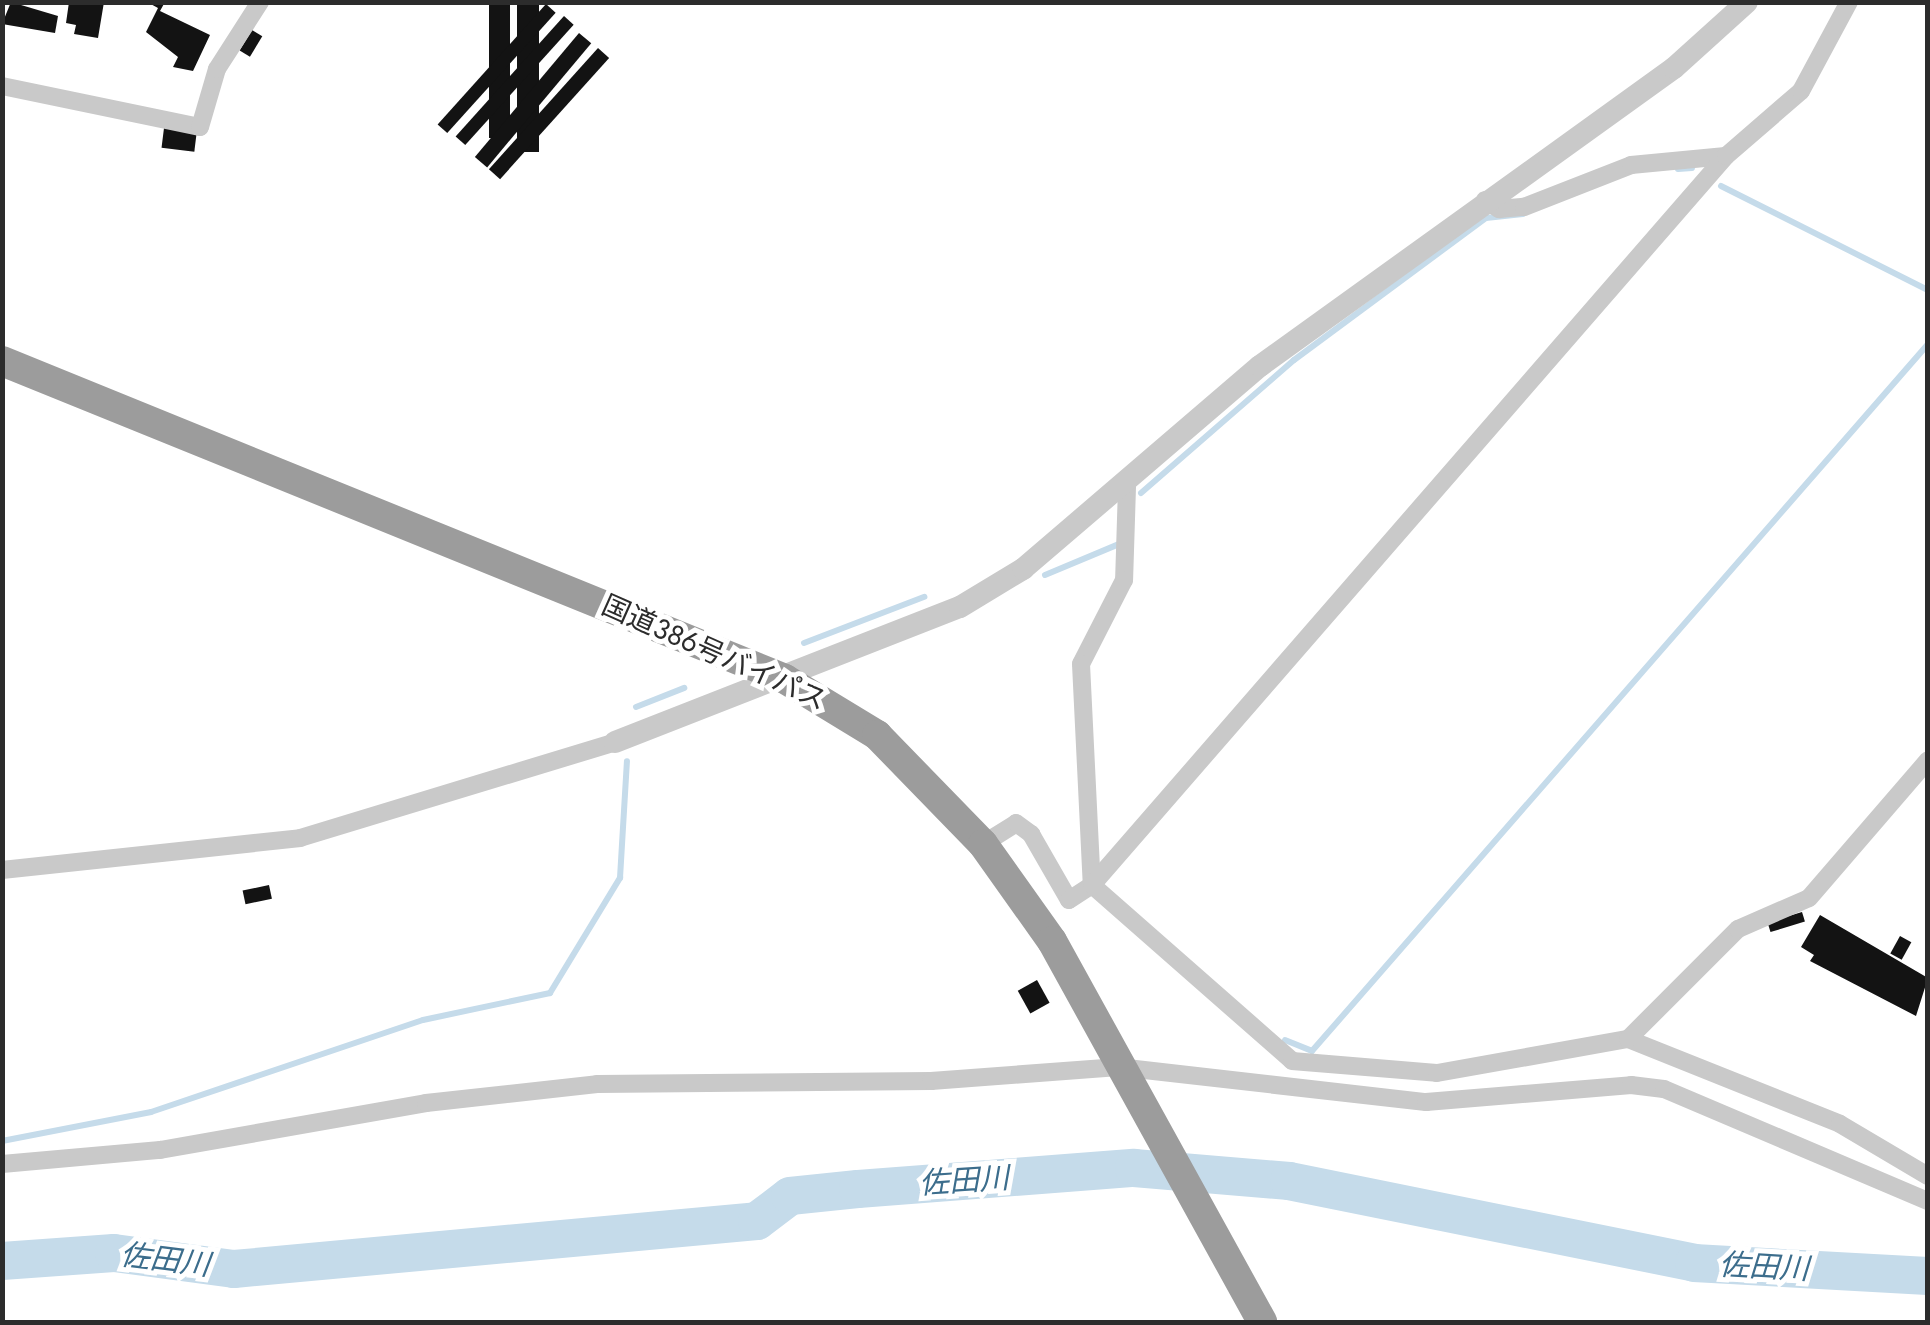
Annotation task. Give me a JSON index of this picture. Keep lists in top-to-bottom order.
{
  "streets": {
    "highway": ["国道386号バイパス"]
  },
  "water": ["佐田川"]
}
